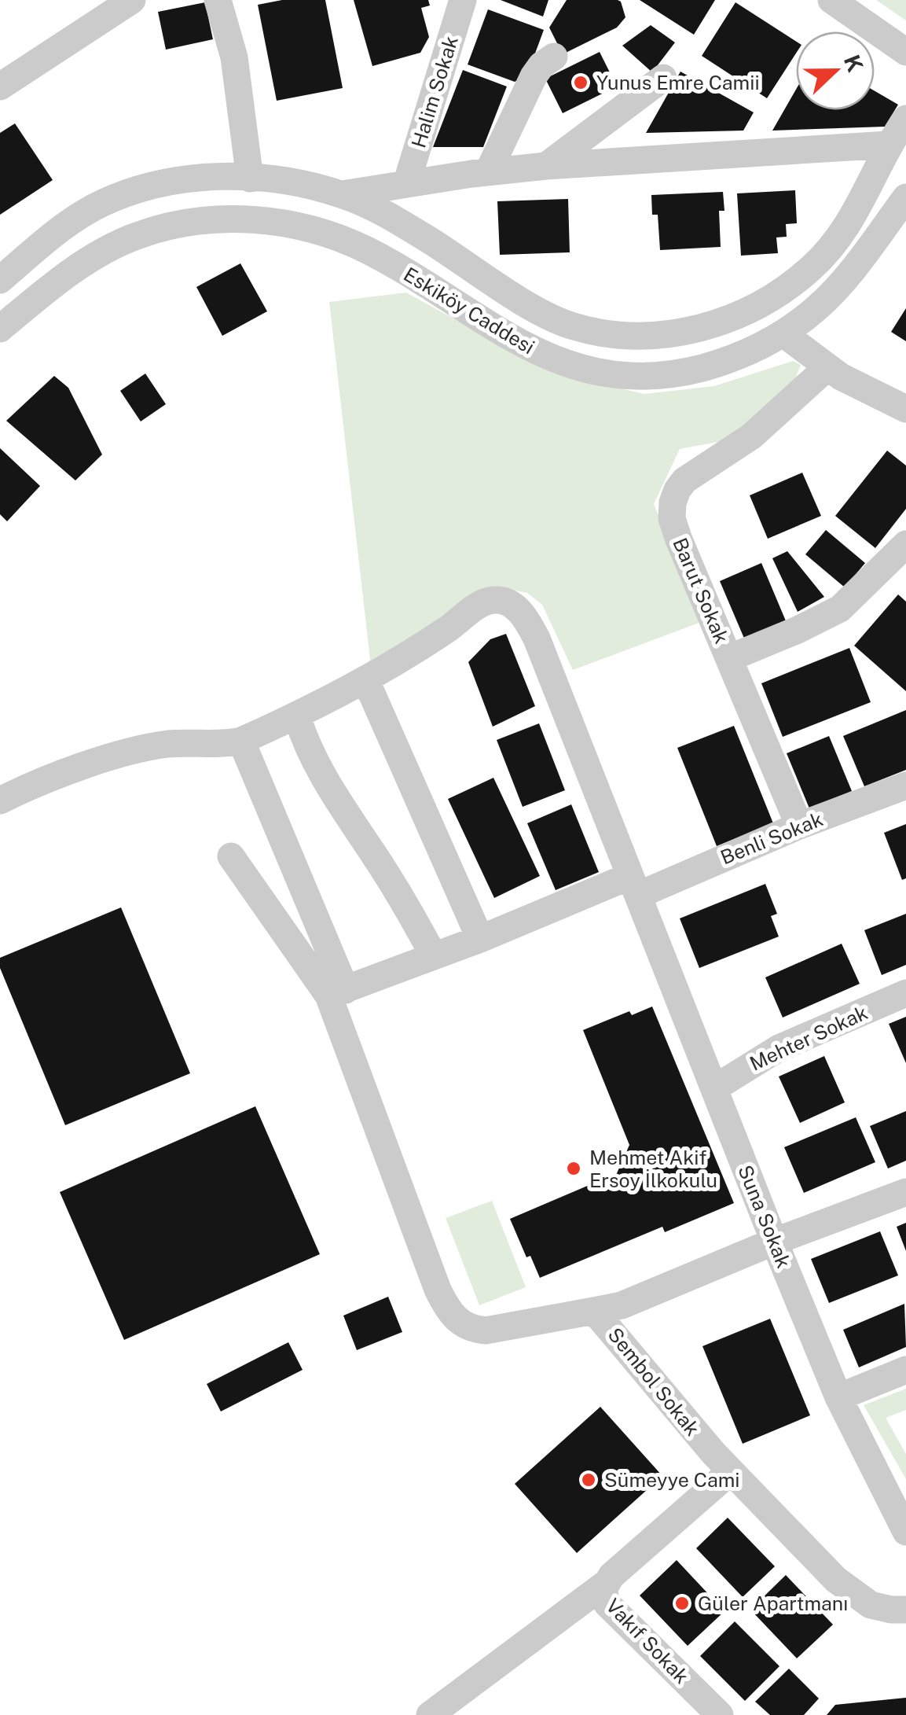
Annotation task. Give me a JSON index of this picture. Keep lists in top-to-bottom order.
{
  "streets": {
    "street": [
      "Halim Sokak",
      "Eskiköy Caddesi",
      "Barut Sokak",
      "Benli Sokak",
      "Mehter Sokak",
      "Suna Sokak",
      "Sembol Sokak",
      "Vakıf Sokak"
    ]
  },
  "crossings": [
    ["Barut Sokak", "Benli Sokak"],
    ["Benli Sokak", "Suna Sokak"],
    ["Benli Sokak", "Sembol Sokak"],
    ["Mehter Sokak", "Suna Sokak"],
    ["Sembol Sokak", "Vakıf Sokak"]
  ],
  "places": [
    "Yunus Emre Camii",
    "Mehmet Akif Ersoy İlkokulu",
    "Sümeyye Cami",
    "Güler Apartmanı"
  ],
  "north": "right"
}
